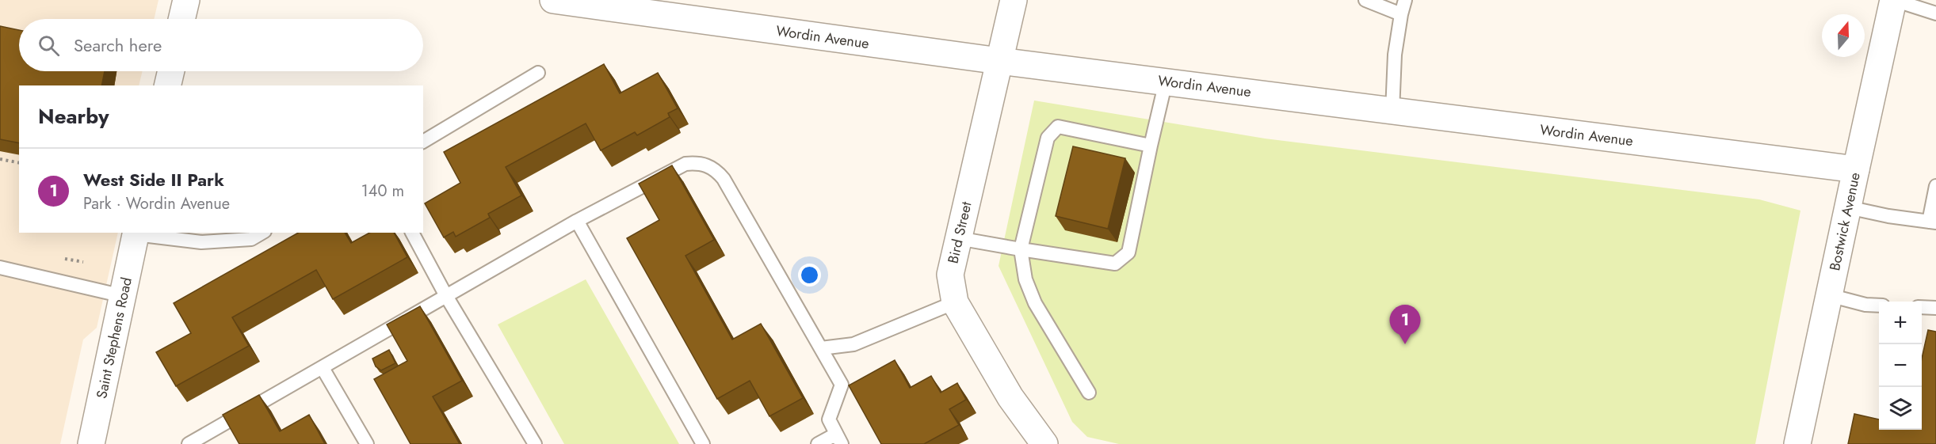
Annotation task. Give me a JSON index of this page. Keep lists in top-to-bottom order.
{
  "streets": {
    "street": [
      "Wordin Avenue",
      "Bostwick Avenue",
      "Bird Street",
      "Saint Stephens Road"
    ]
  },
  "crossings": [
    ["Wordin Avenue", "Bostwick Avenue"],
    ["Wordin Avenue", "Bird Street"]
  ],
  "north": "top",
  "page": {
    "search": "Search here",
    "heading": "Nearby",
    "list": [
      {
        "mark": "1",
        "name": "West Side II Park",
        "note": "Park · Wordin Avenue",
        "value": "140 m"
      }
    ],
    "map_buttons": ["+", "−"],
    "pins": "1"
  }
}
